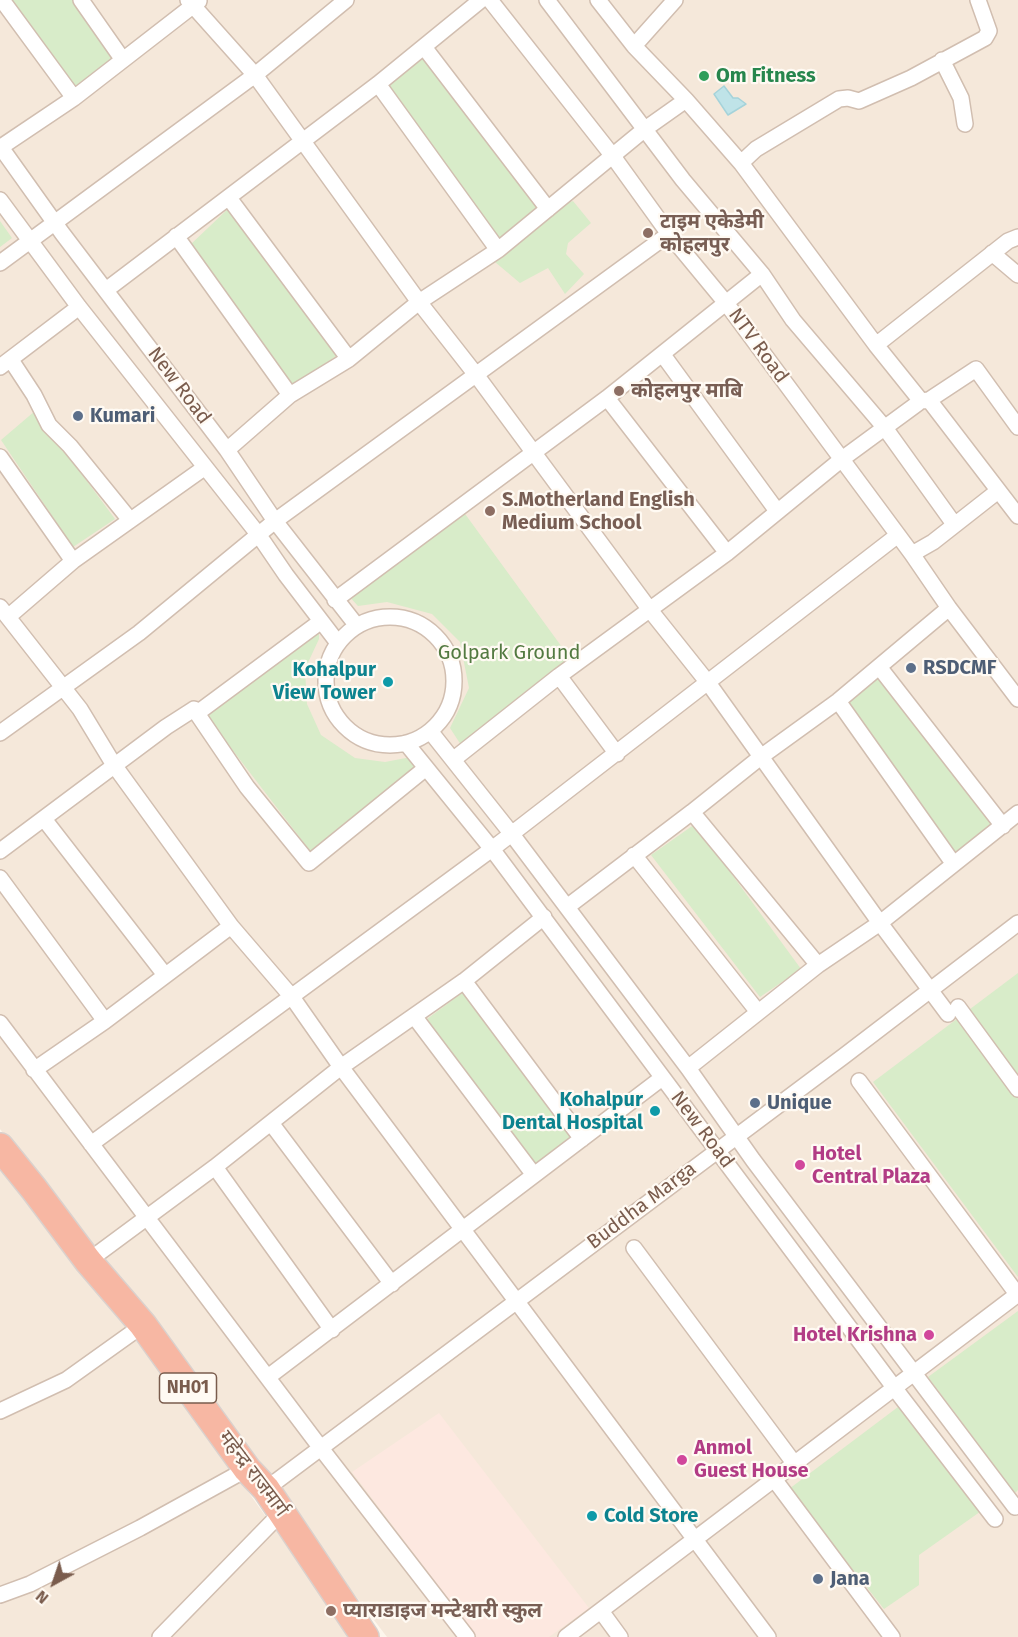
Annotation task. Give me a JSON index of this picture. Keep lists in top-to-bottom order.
{
  "streets": {
    "highway": ["NH01", "महेन्द्र राजमार्ग"],
    "street": ["NTV Road", "New Road", "Buddha Marga"]
  },
  "crossings": [
    ["New Road", "Buddha Marga"],
    ["Buddha Marga", "महेन्द्र राजमार्ग"]
  ],
  "parks": ["Golpark Ground"],
  "places": [
    "Om Fitness",
    "टाइम एकेडेमी कोहलपुर",
    "कोहलपुर माबि",
    "Kumari",
    "S.Motherland English Medium School",
    "RSDCMF",
    "Kohalpur View Tower",
    "Unique",
    "Kohalpur Dental Hospital",
    "Hotel Central Plaza",
    "Hotel Krishna",
    "Anmol Guest House",
    "Cold Store",
    "Jana",
    "प्याराडाइज मन्टेश्वारी स्कुल"
  ],
  "north": "bottom left"
}
